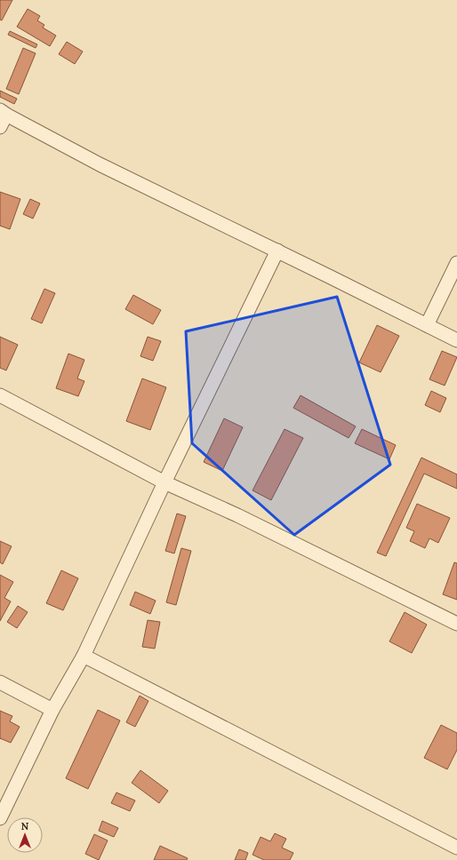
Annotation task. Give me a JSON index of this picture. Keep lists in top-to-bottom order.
{
  "north": "top"
}
